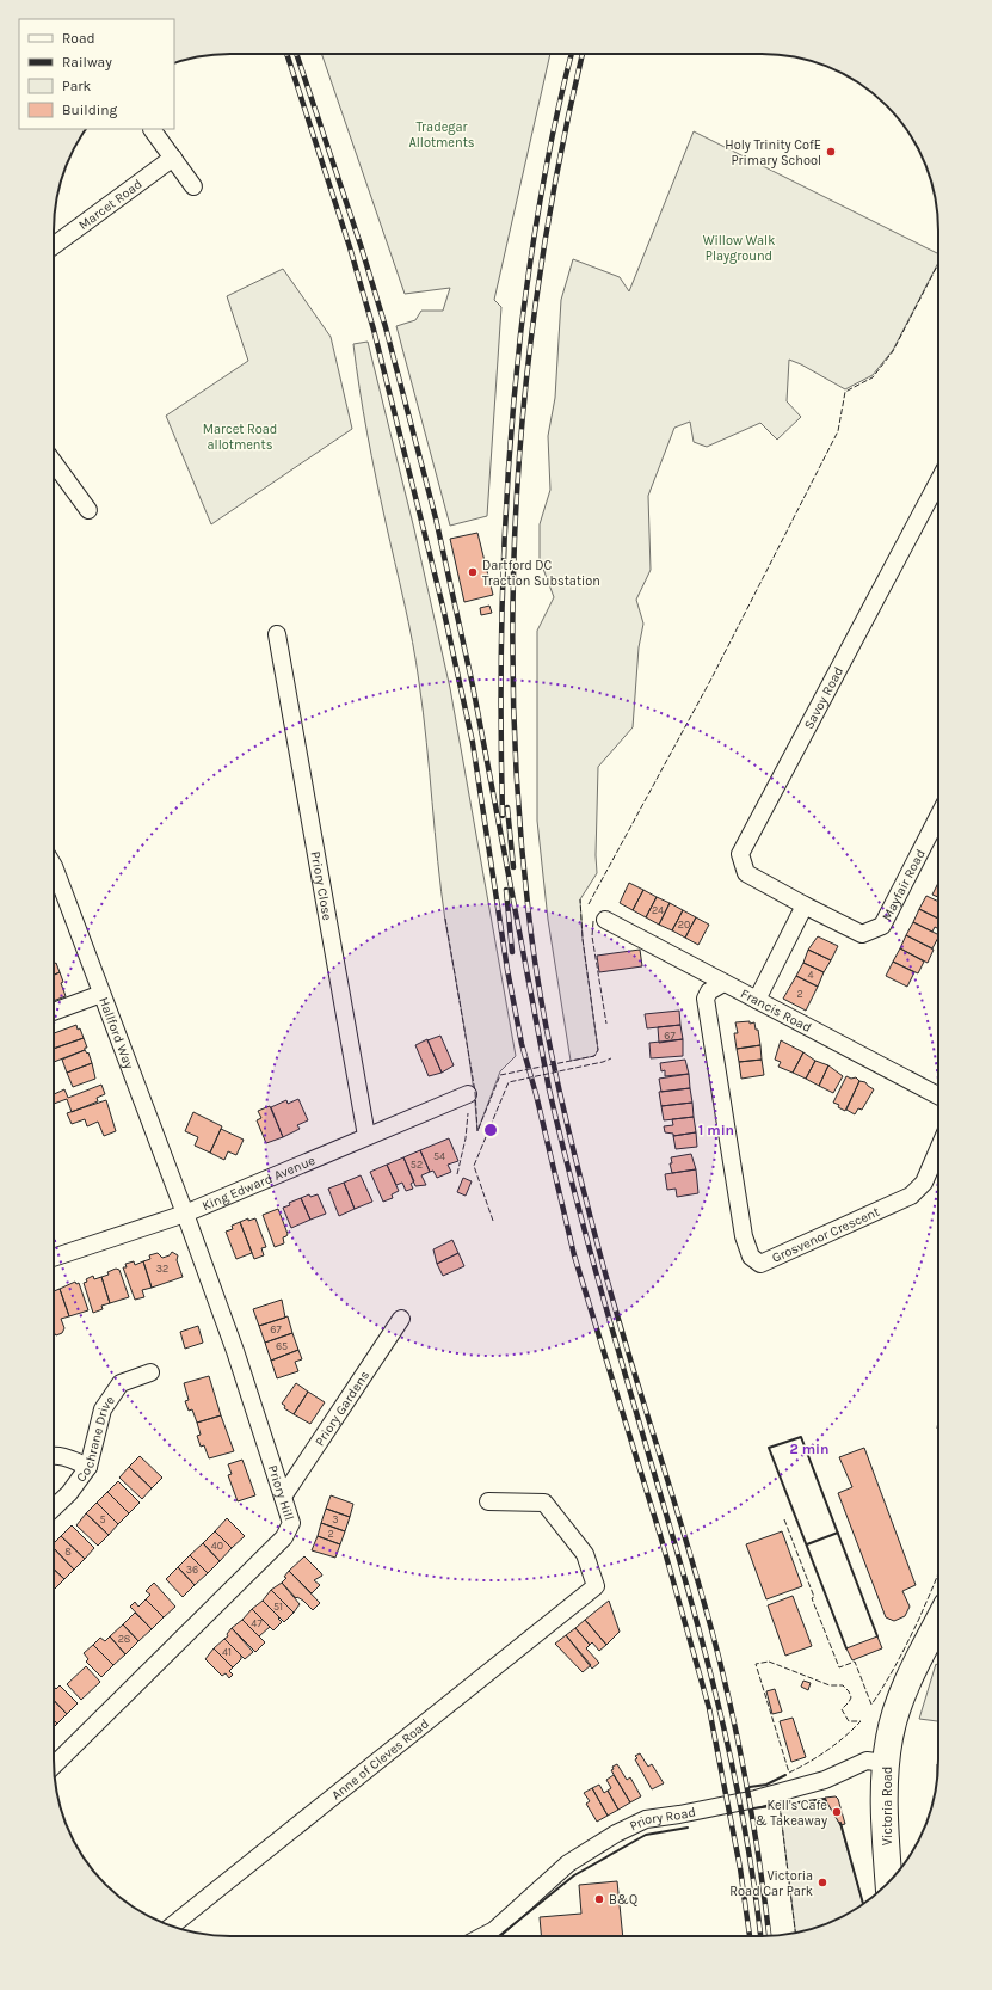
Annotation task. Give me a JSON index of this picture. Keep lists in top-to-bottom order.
{
  "streets": {
    "main road": ["Victoria Road"],
    "street": [
      "Marcet Road",
      "Savoy Road",
      "Priory Close",
      "Mayfair Road",
      "Francis Road",
      "Hallford Way",
      "King Edward Avenue",
      "Grosvenor Crescent",
      "Priory Gardens",
      "Cochrane Drive",
      "Priory Hill",
      "Anne of Cleves Road",
      "Priory Road"
    ]
  },
  "crossings": [
    ["Savoy Road", "Mayfair Road"],
    ["Priory Close", "King Edward Avenue"],
    ["Francis Road", "Grosvenor Crescent"],
    ["Hallford Way", "King Edward Avenue"],
    ["Hallford Way", "Priory Hill"],
    ["King Edward Avenue", "Priory Hill"],
    ["Priory Gardens", "Priory Hill"],
    ["Victoria Road", "Priory Road"]
  ],
  "parks": ["Tradegar Allotments", "Willow Walk Playground", "Marcet Road allotments"],
  "places": [
    "Holy Trinity CofE Primary School",
    "Dartford DC Traction Substation",
    "Kell's Cafe & Takeaway",
    "Victoria Road Car Park",
    "B&Q"
  ],
  "house_numbers": [
    "24",
    "20",
    "4",
    "2",
    "67",
    "54",
    "52",
    "32",
    "67",
    "65",
    "5",
    "3",
    "2",
    "40",
    "8",
    "36",
    "51",
    "47",
    "28",
    "41"
  ],
  "legend": [
    "Road",
    "Railway",
    "Park",
    "Building"
  ],
  "rings": ["1 min", "2 min"]
}
